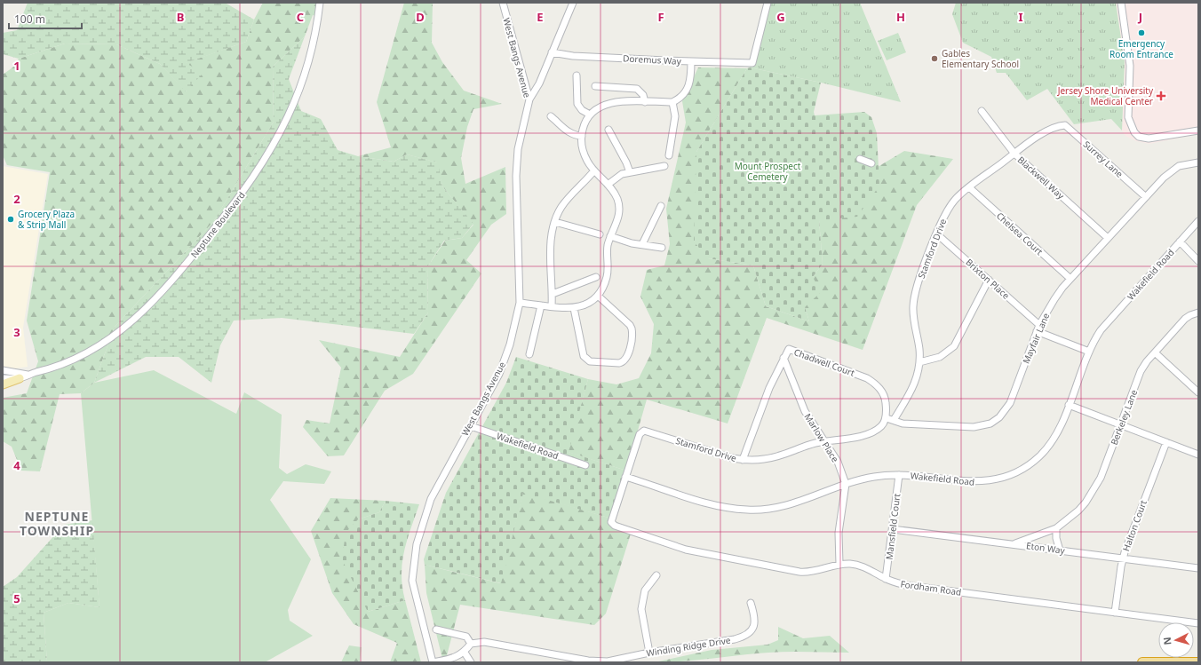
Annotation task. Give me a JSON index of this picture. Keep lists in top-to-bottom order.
{
  "streets": {
    "street": [
      "West Bangs Avenue",
      "Doremus Way",
      "Surrey Lane",
      "Blackwell Way",
      "Neptune Boulevard",
      "Chelsea Court",
      "Stamford Drive",
      "Wakefield Road",
      "Brixton Place",
      "Mayfair Lane",
      "Chadwell Court",
      "Berkeley Lane",
      "Marlow Place",
      "Halton Court",
      "Mansfield Court",
      "Eton Way",
      "Fordham Road",
      "Winding Ridge Drive"
    ]
  },
  "crossings": [
    ["West Bangs Avenue", "Wakefield Road"],
    ["Surrey Lane", "Stamford Drive"],
    ["Surrey Lane", "Mayfair Lane"],
    ["Blackwell Way", "Stamford Drive"],
    ["Blackwell Way", "Mayfair Lane"],
    ["Chelsea Court", "Stamford Drive"],
    ["Chelsea Court", "Mayfair Lane"],
    ["Stamford Drive", "Wakefield Road"],
    ["Stamford Drive", "Brixton Place"],
    ["Stamford Drive", "Mayfair Lane"],
    ["Stamford Drive", "Chadwell Court"],
    ["Stamford Drive", "Marlow Place"],
    ["Stamford Drive", "Fordham Road"],
    ["Wakefield Road", "Brixton Place"],
    ["Wakefield Road", "Marlow Place"],
    ["Wakefield Road", "Mansfield Court"],
    ["Wakefield Road", "Fordham Road"],
    ["Brixton Place", "Mayfair Lane"],
    ["Mayfair Lane", "Chadwell Court"],
    ["Chadwell Court", "Marlow Place"],
    ["Berkeley Lane", "Eton Way"],
    ["Marlow Place", "Fordham Road"],
    ["Halton Court", "Eton Way"],
    ["Halton Court", "Fordham Road"],
    ["Mansfield Court", "Eton Way"],
    ["Mansfield Court", "Fordham Road"]
  ],
  "districts": ["NEPTUNE TOWNSHIP"],
  "parks": ["Mount Prospect Cemetery"],
  "places": {
    "other": ["Emergency Room Entrance", "Gables Elementary School", "Grocery Plaza & Strip Mall"],
    "health": ["Jersey Shore University Medical Center"]
  },
  "scale_bar": "100 m",
  "north": "left",
  "grid": {
    "columns": [
      "B",
      "C",
      "D",
      "E",
      "F",
      "G",
      "H",
      "I",
      "J"
    ],
    "rows": [
      "1",
      "2",
      "3",
      "4",
      "5"
    ]
  }
}
